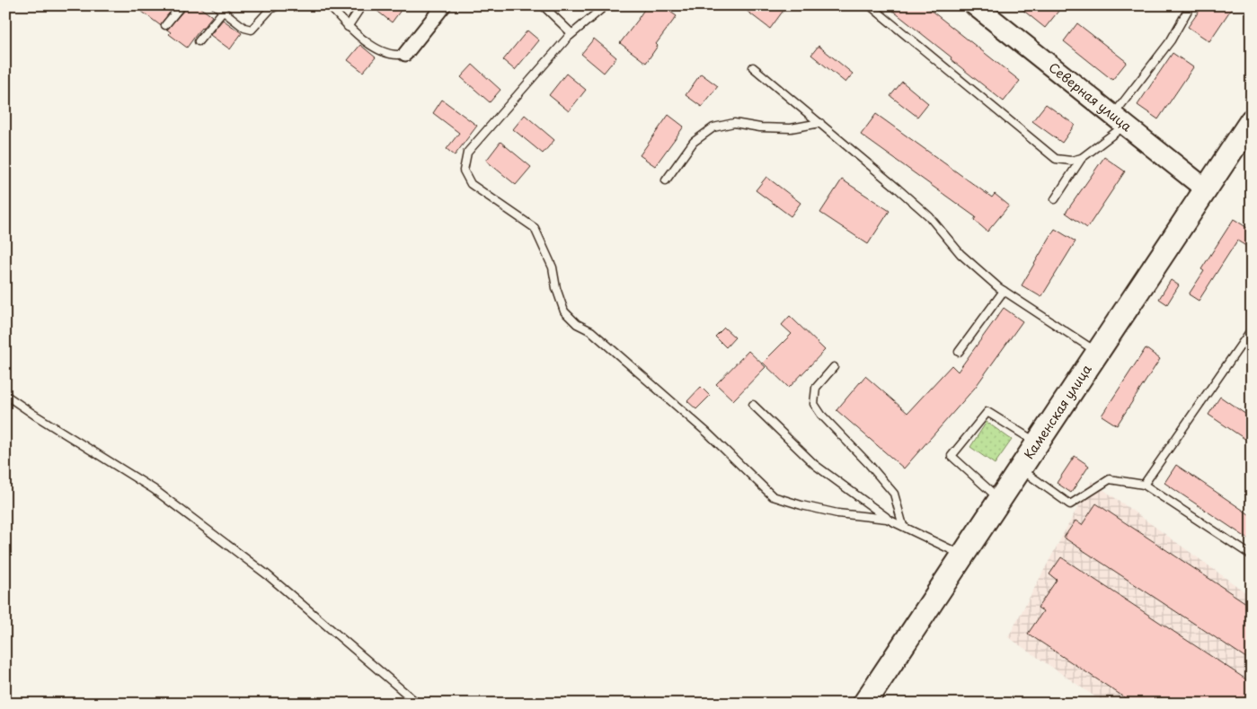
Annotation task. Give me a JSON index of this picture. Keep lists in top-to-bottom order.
{
  "streets": {
    "main road": ["Каменская улица"],
    "street": ["Северная улица"]
  },
  "crossings": [
    ["Северная улица", "Каменская улица"]
  ]
}
